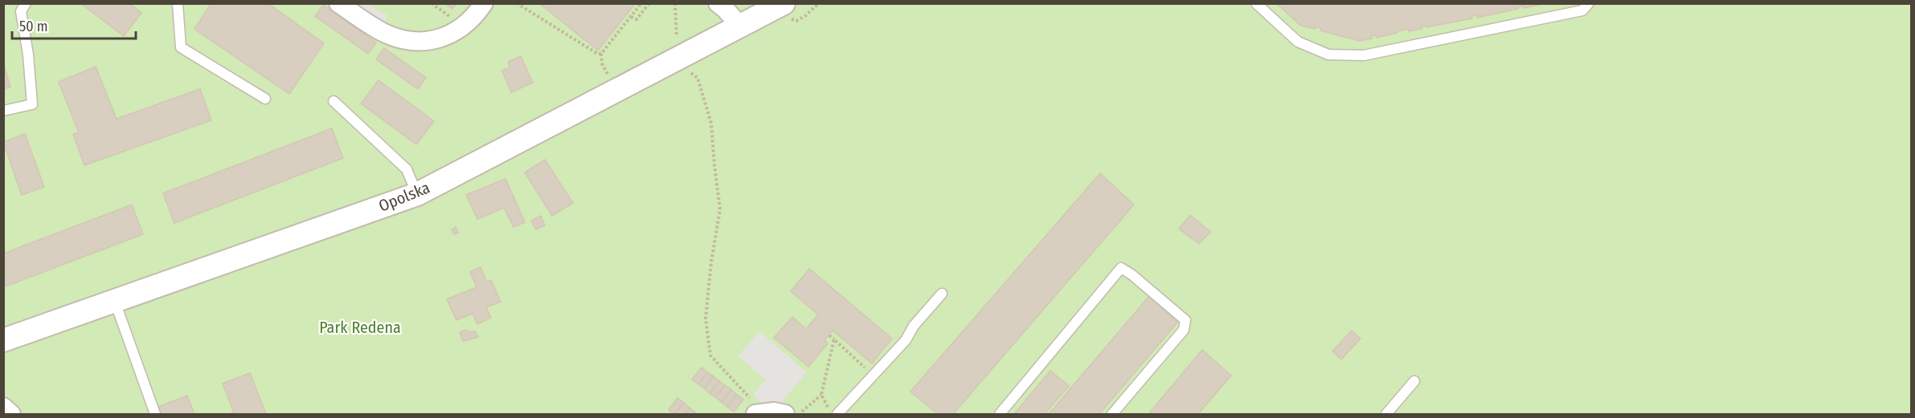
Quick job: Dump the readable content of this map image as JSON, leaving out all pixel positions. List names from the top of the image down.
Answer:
{
  "streets": {
    "street": ["Opolska"]
  },
  "parks": ["Park Redena"],
  "scale_bar": "50 m"
}
